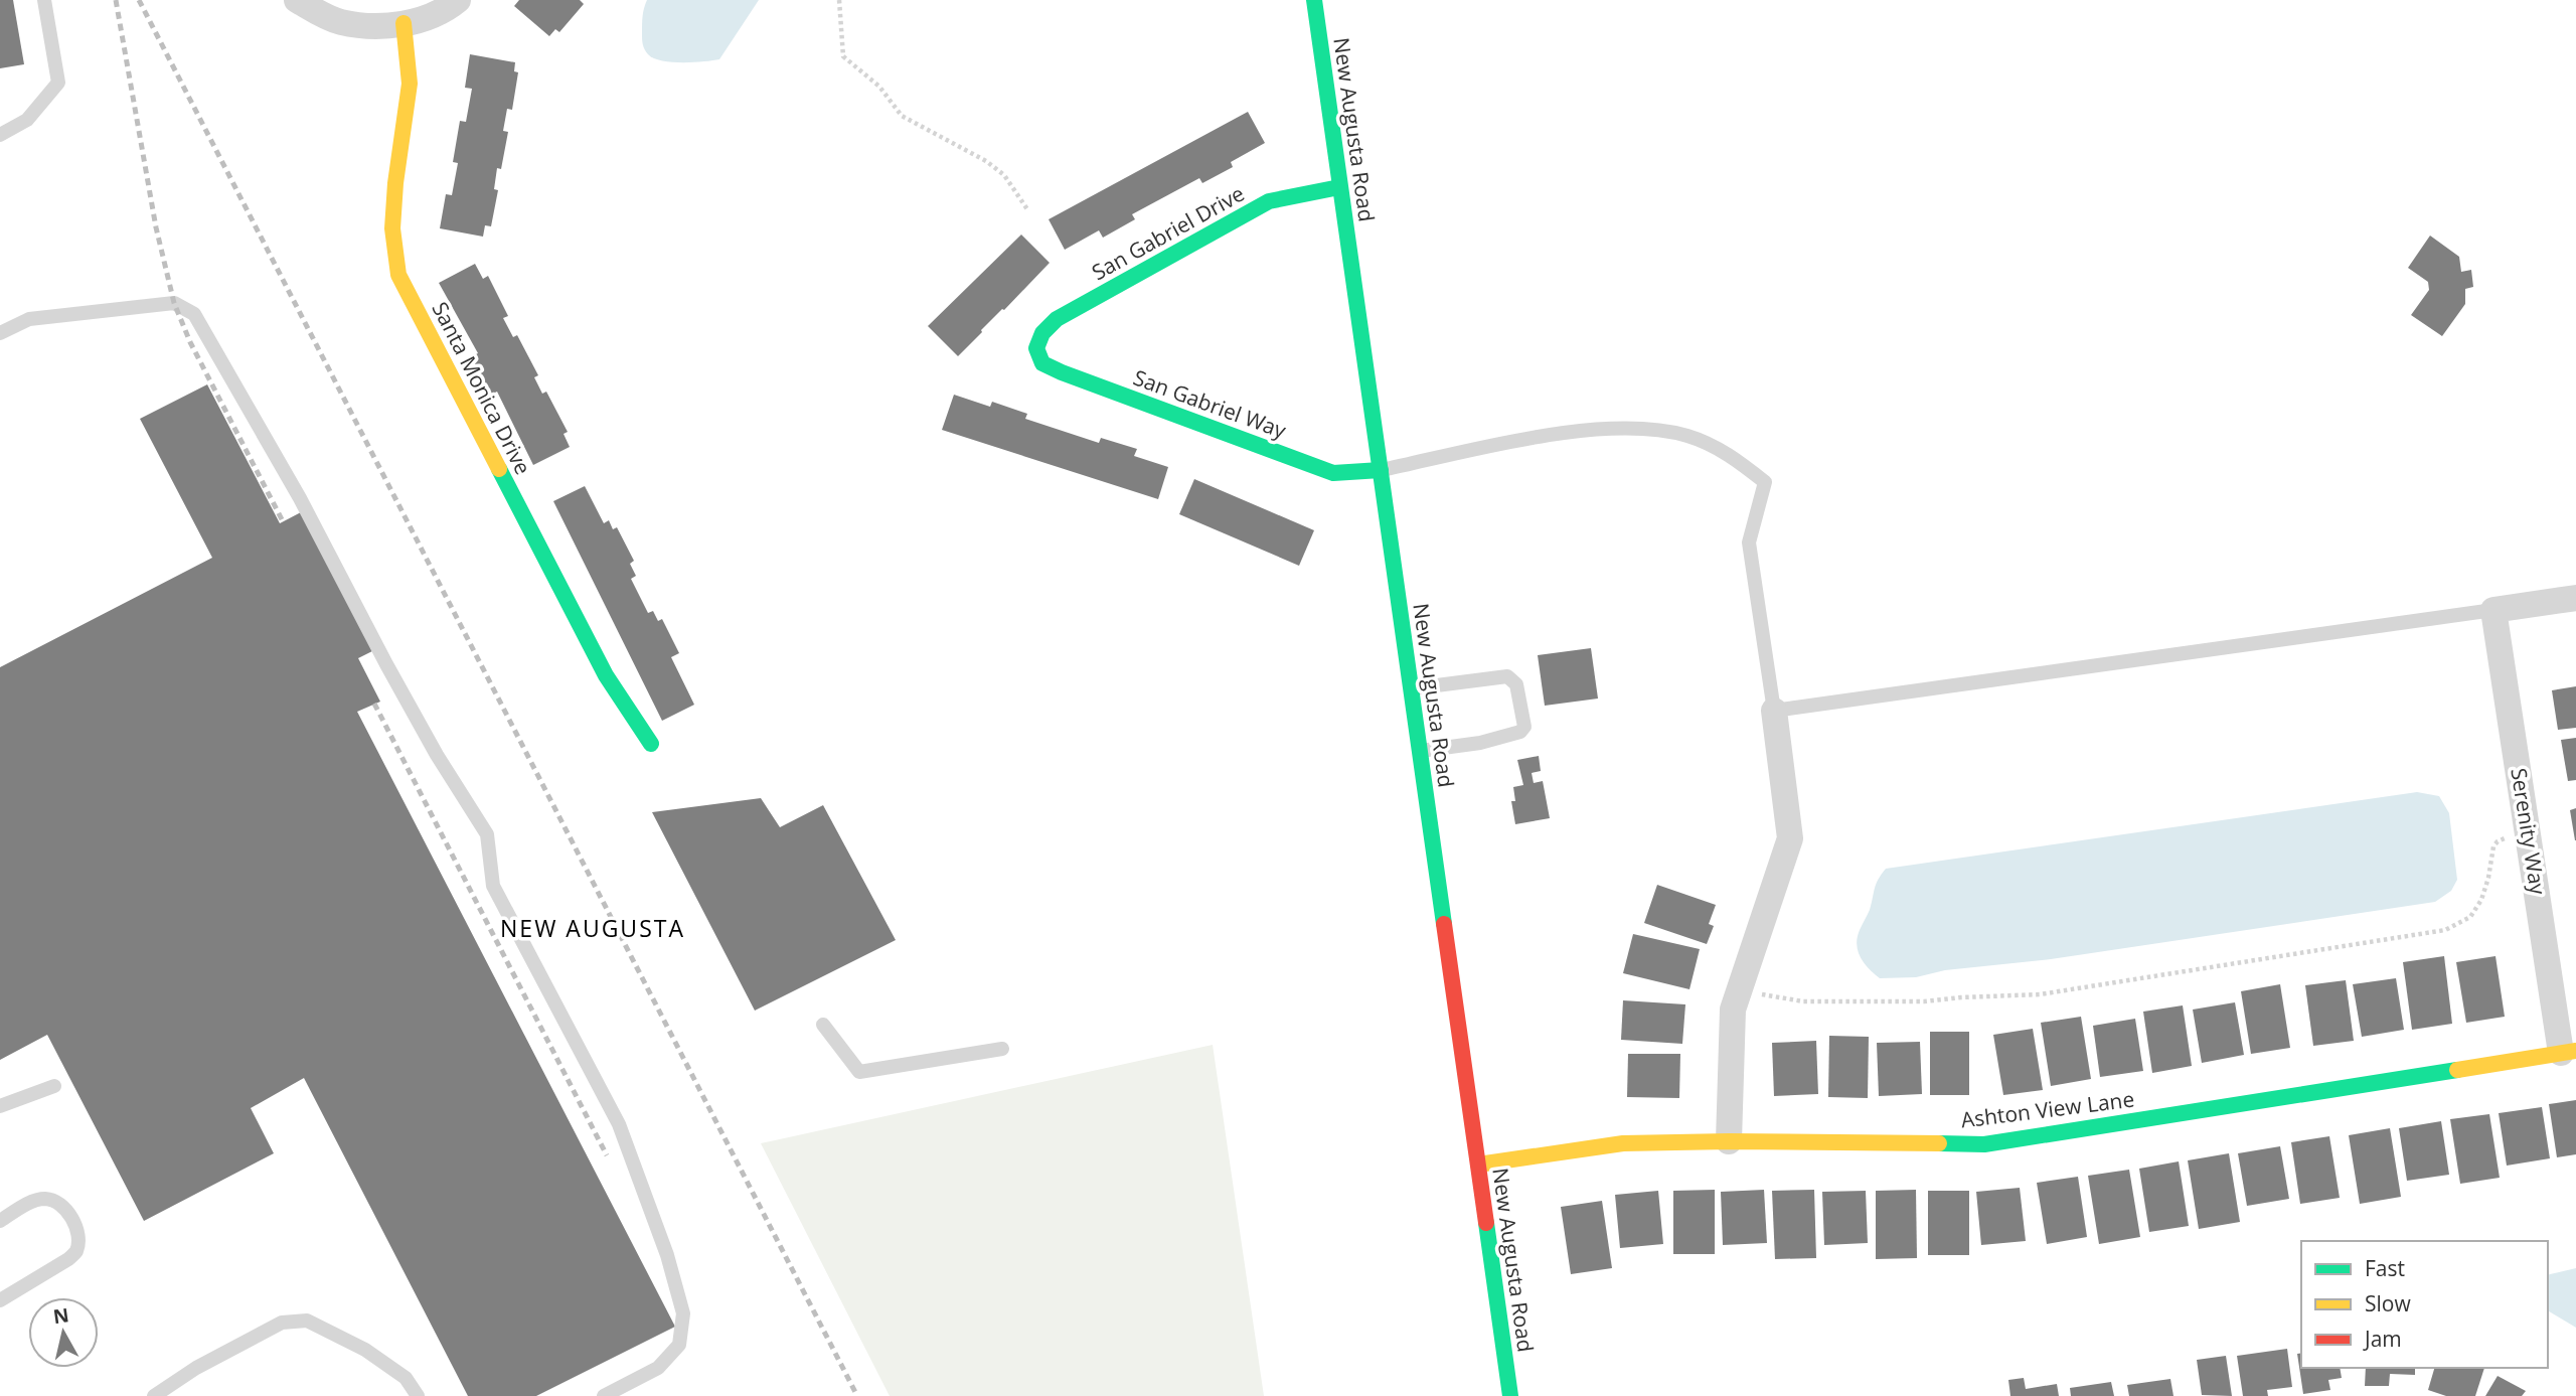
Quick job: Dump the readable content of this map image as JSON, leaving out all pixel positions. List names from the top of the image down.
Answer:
{
  "streets": {
    "street": [
      "New Augusta Road",
      "San Gabriel Drive",
      "Santa Monica Drive",
      "San Gabriel Way",
      "Serenity Way",
      "Ashton View Lane"
    ]
  },
  "crossings": [
    ["New Augusta Road", "San Gabriel Drive"],
    ["New Augusta Road", "San Gabriel Way"],
    ["New Augusta Road", "Ashton View Lane"],
    ["San Gabriel Drive", "San Gabriel Way"],
    ["Serenity Way", "Ashton View Lane"]
  ],
  "districts": ["NEW AUGUSTA"],
  "legend": ["Fast", "Slow", "Jam"],
  "north": "top"
}
